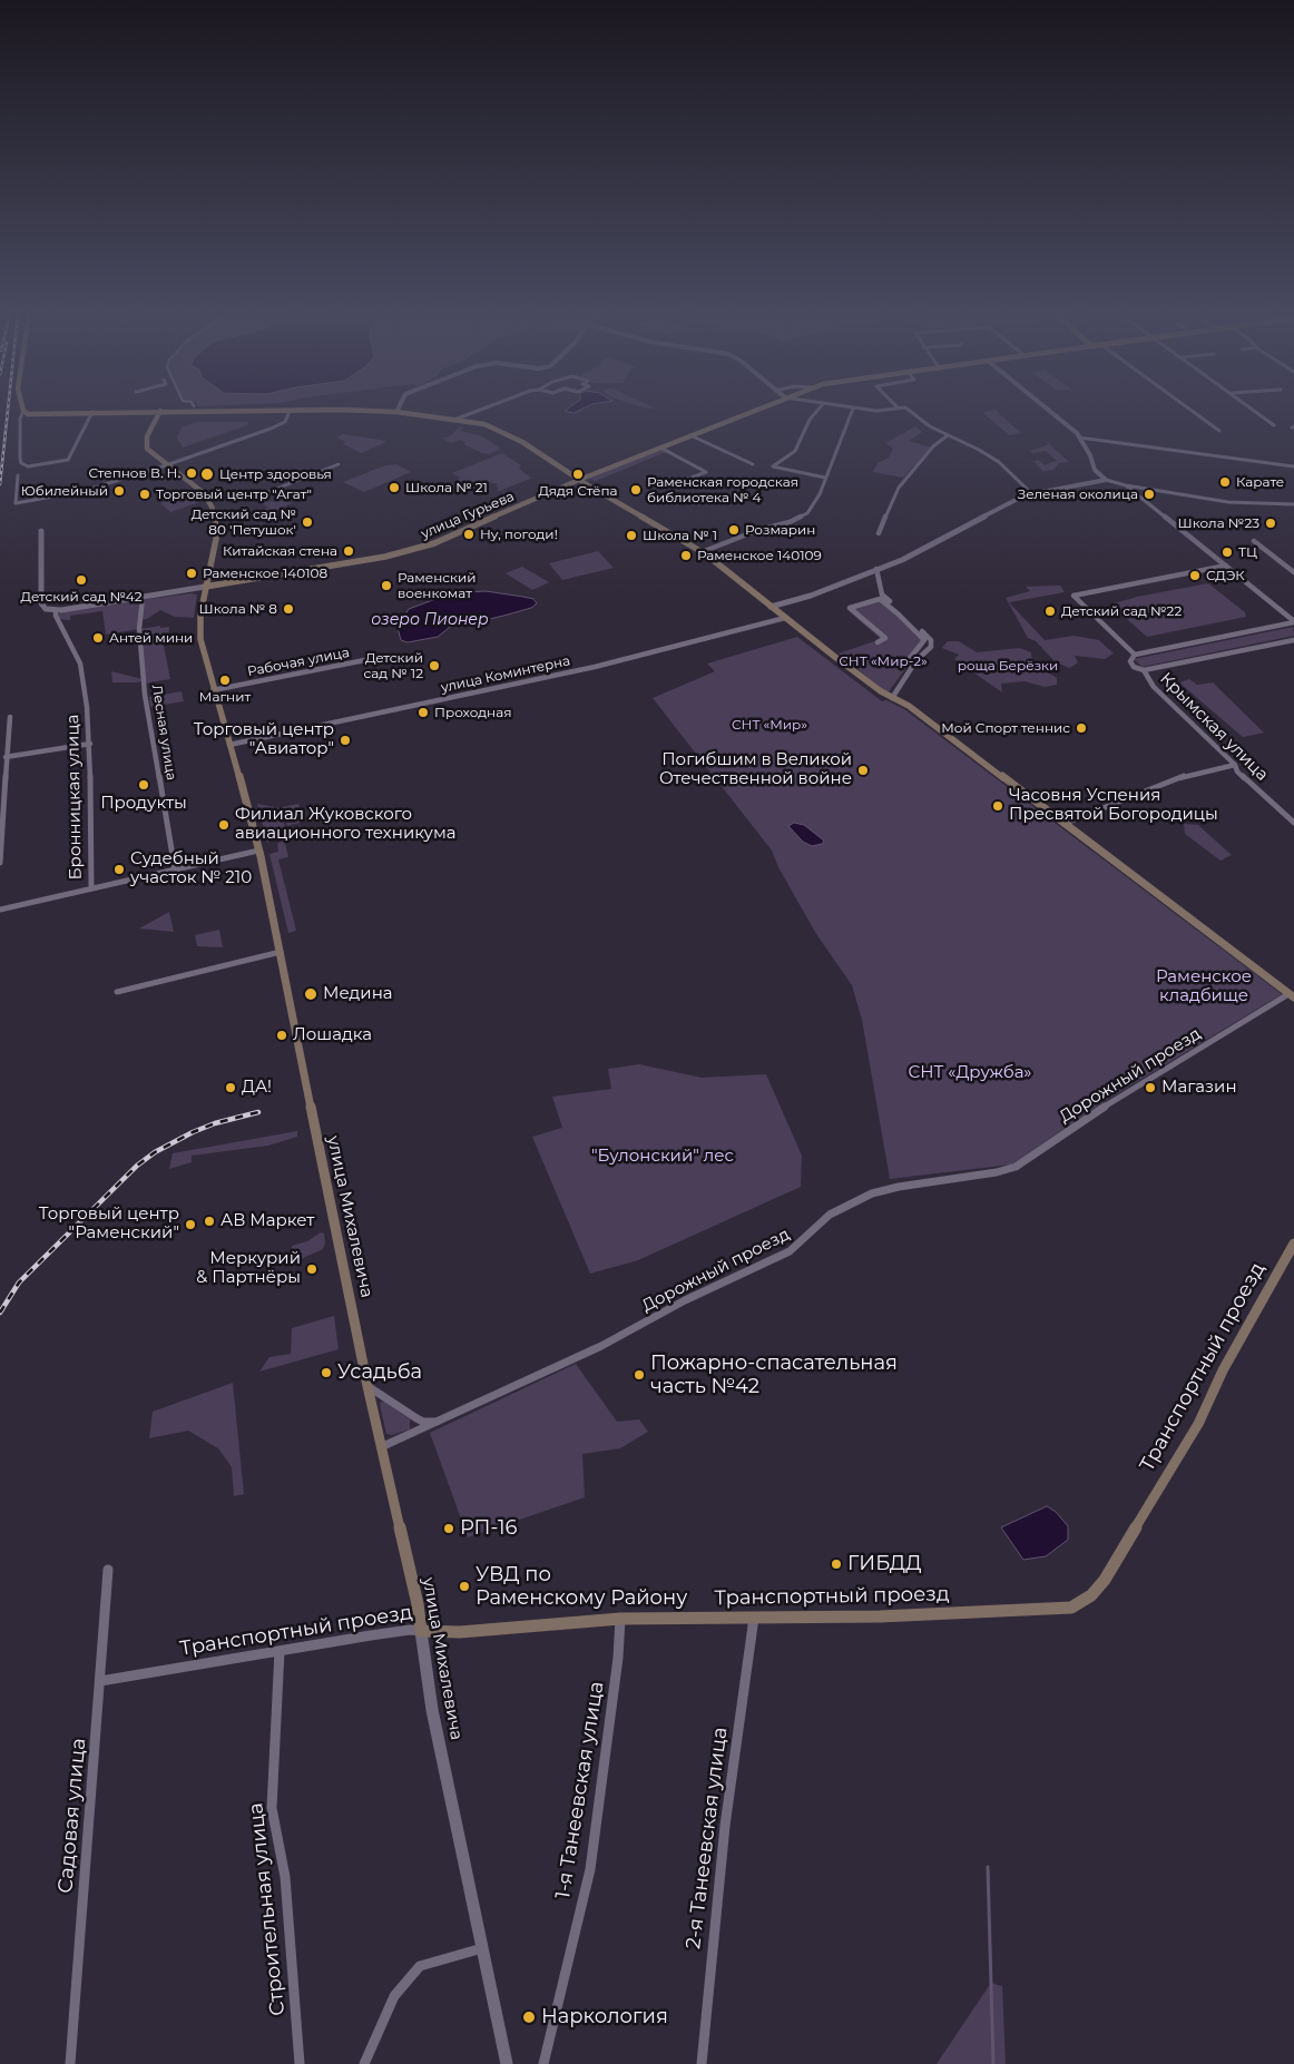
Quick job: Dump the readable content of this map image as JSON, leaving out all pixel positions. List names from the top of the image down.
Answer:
{
  "streets": {
    "main road": ["улица Гурьева", "улица Михалевича", "Транспортный проезд"],
    "street": [
      "Рабочая улица",
      "улица Коминтерна",
      "Крымская улица",
      "Лесная улица",
      "Бронницкая улица",
      "Дорожный проезд",
      "1-я Танеевская улица",
      "Садовая улица",
      "2-я Танеевская улица",
      "Строительная улица"
    ]
  },
  "crossings": [
    ["улица Гурьева", "Лесная улица"],
    ["улица Гурьева", "Бронницкая улица"],
    ["улица Гурьева", "улица Михалевича"],
    ["Рабочая улица", "улица Михалевича"],
    ["улица Коминтерна", "улица Михалевича"],
    ["Дорожный проезд", "улица Михалевича"],
    ["улица Михалевича", "Транспортный проезд"],
    ["Транспортный проезд", "1-я Танеевская улица"],
    ["Транспортный проезд", "Садовая улица"],
    ["Транспортный проезд", "2-я Танеевская улица"],
    ["Транспортный проезд", "Строительная улица"]
  ],
  "water": ["озеро Пионер"],
  "parks": [
    "СНТ «Мир-2»",
    "роща Берёзки",
    "СНТ «Мир»",
    "Раменское кладбище",
    "СНТ «Дружба»",
    "\"Булонский\" лес"
  ],
  "places": [
    "Степнов В. Н.",
    "Центр здоровья",
    "Дядя Стёпа",
    "Карате",
    "Школа № 21",
    "Раменская городская библиотека № 4",
    "Юбилейный",
    "Торговый центр \"Агат\"",
    "Зеленая околица",
    "Детский сад № 80 'Петушок'",
    "Школа №23",
    "Розмарин",
    "Ну, погоди!",
    "Школа № 1",
    "Китайская стена",
    "ТЦ",
    "Раменское 140109",
    "Раменское 140108",
    "СДЭК",
    "Детский сад №42",
    "Раменский военкомат",
    "Школа № 8",
    "Детский сад №22",
    "Антей мини",
    "Детский сад № 12",
    "Магнит",
    "Проходная",
    "Мой Спорт теннис",
    "Торговый центр \"Авиатор\"",
    "Погибшим в Великой Отечественной войне",
    "Продукты",
    "Часовня Успения Пресвятой Богородицы",
    "Филиал Жуковского авиационного техникума",
    "Судебный участок № 210",
    "Медина",
    "Лошадка",
    "ДА!",
    "Магазин",
    "АВ Маркет",
    "Торговый центр \"Раменский\"",
    "Меркурий & Партнёры",
    "Усадьба",
    "Пожарно-спасательная часть №42",
    "РП-16",
    "ГИБДД",
    "УВД по Раменскому Району",
    "Наркология"
  ]
}
